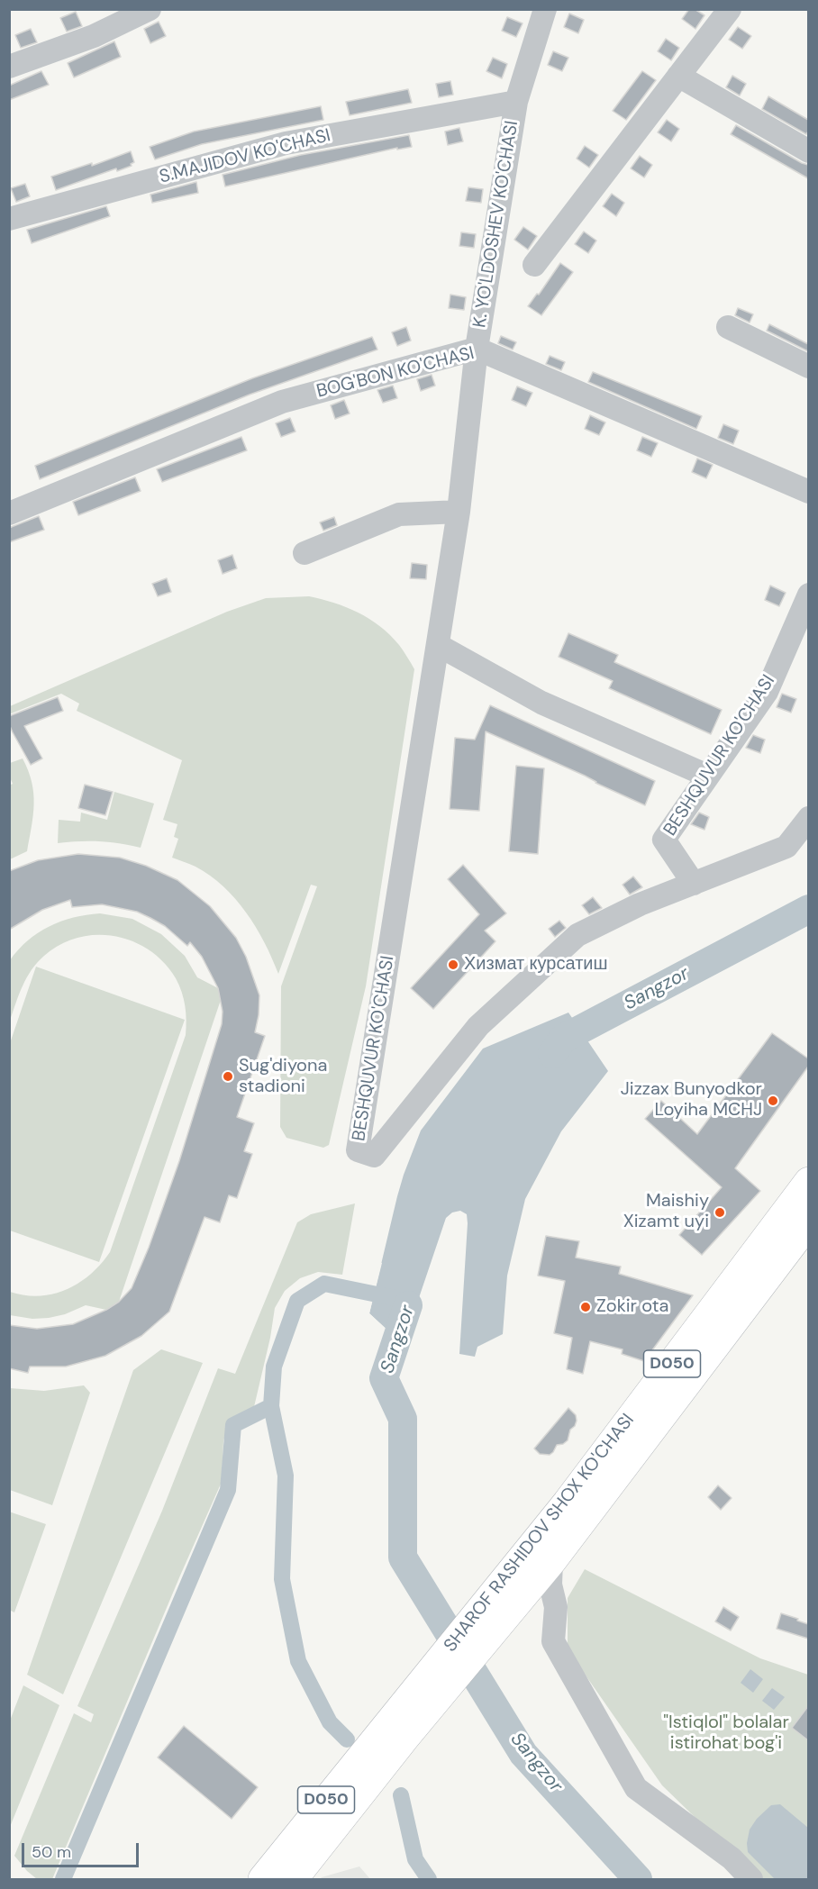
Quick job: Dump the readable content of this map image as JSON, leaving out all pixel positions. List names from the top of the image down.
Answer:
{
  "streets": {
    "main road": ["D050", "SHAROF RASHIDOV SHOX KO'CHASI"],
    "street": [
      "S.MAJIDOV KO'CHASI",
      "K. YO'LDOSHEV KO'CHASI",
      "BOG'BON KO'CHASI",
      "BESHQUVUR KO'CHASI"
    ]
  },
  "crossings": [
    ["S.MAJIDOV KO'CHASI", "K. YO'LDOSHEV KO'CHASI"],
    ["K. YO'LDOSHEV KO'CHASI", "BOG'BON KO'CHASI"],
    ["K. YO'LDOSHEV KO'CHASI", "BESHQUVUR KO'CHASI"]
  ],
  "water": ["Sangzor"],
  "parks": ["\"Istiqlol\" bolalar istirohat bog'i"],
  "places": [
    "Хизмат курсатиш",
    "Sug'diyona stadioni",
    "Jizzax Bunyodkor Loyiha MCHJ",
    "Maishiy Xizamt uyi",
    "Zokir ota"
  ],
  "scale_bar": "50 m"
}
